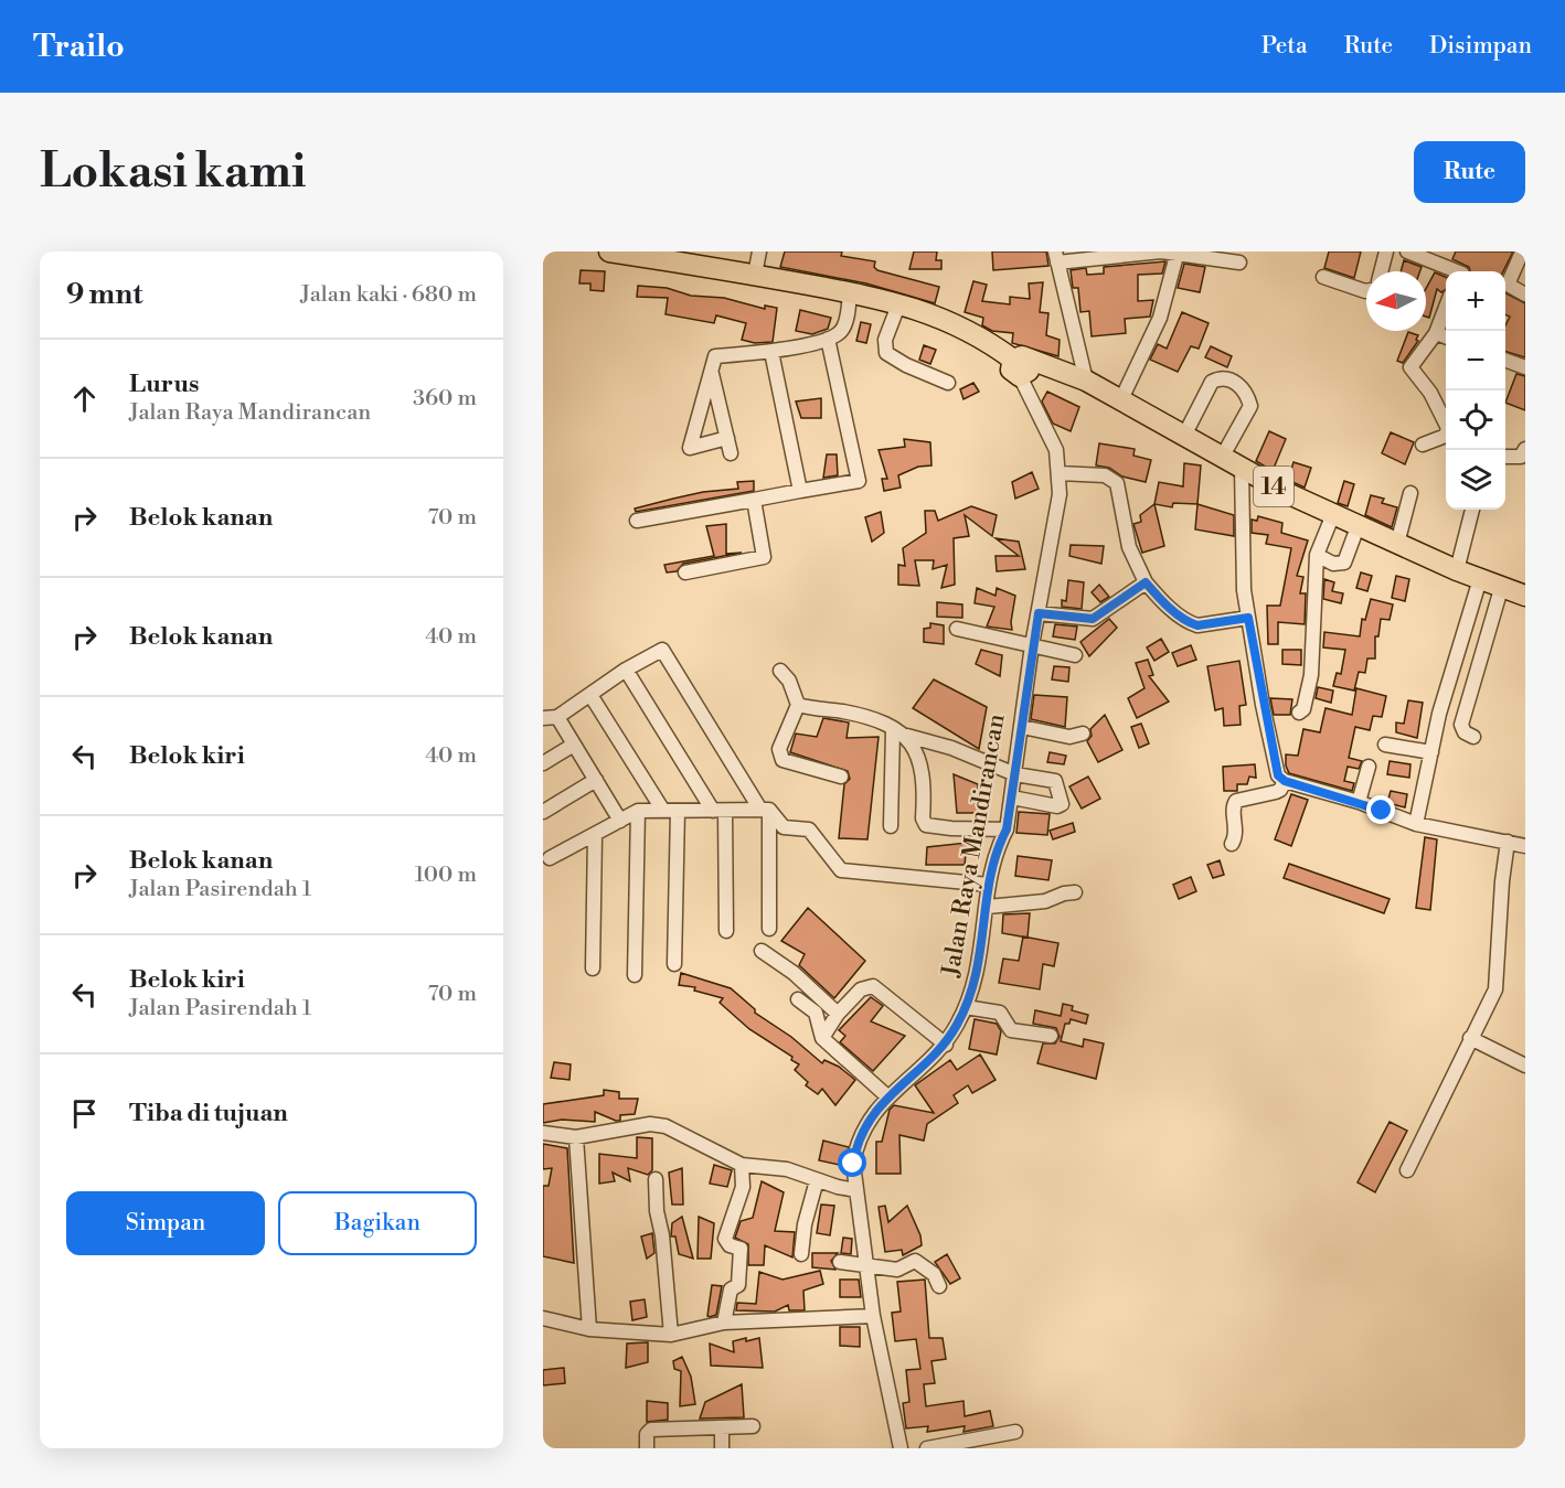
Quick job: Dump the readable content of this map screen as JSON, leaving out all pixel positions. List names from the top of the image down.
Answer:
{
  "streets": {
    "highway": ["14"],
    "street": ["Jalan Raya Mandirancan"]
  },
  "crossings": [
    ["14", "Jalan Raya Mandirancan"]
  ],
  "north": "left",
  "page": {
    "header": "Trailo",
    "nav": ["Peta", "Rute", "Disimpan"],
    "buttons": [
      "Rute",
      ["Simpan", "Bagikan"]
    ],
    "title": "Lokasi kami",
    "heading": ["9 mnt", "Jalan kaki · 680 m"],
    "map_buttons": ["+", "−"],
    "list": [
      ["Lurus", "Jalan Raya Mandirancan", "360 m"],
      ["Belok kanan", "70 m"],
      ["Belok kanan", "40 m"],
      ["Belok kiri", "40 m"],
      ["Belok kanan", "Jalan Pasirendah 1", "100 m"],
      ["Belok kiri", "Jalan Pasirendah 1", "70 m"],
      "Tiba di tujuan"
    ]
  }
}
